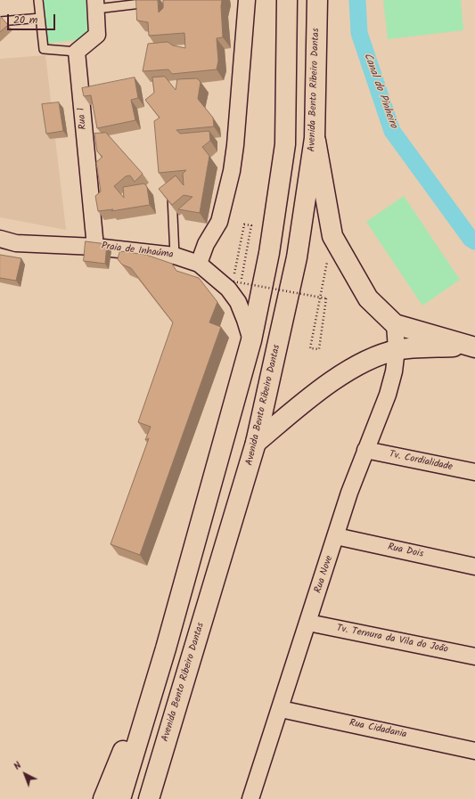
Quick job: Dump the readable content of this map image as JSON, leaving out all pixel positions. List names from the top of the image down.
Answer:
{
  "streets": {
    "main road": ["Avenida Bento Ribeiro Dantas"],
    "street": [
      "Rua 1",
      "Praia de Inhaúma",
      "Tv. Cordialidade",
      "Rua Dois",
      "Rua Nove",
      "Tv. Ternura da Vila do João",
      "Rua Cidadania"
    ]
  },
  "crossings": [
    ["Rua 1", "Praia de Inhaúma"],
    ["Tv. Cordialidade", "Rua Nove"],
    ["Rua Dois", "Rua Nove"],
    ["Rua Nove", "Tv. Ternura da Vila do João"],
    ["Rua Nove", "Rua Cidadania"]
  ],
  "water": ["Canal do Pinheiro"],
  "scale_bar": "20 m",
  "north": "top left"
}
